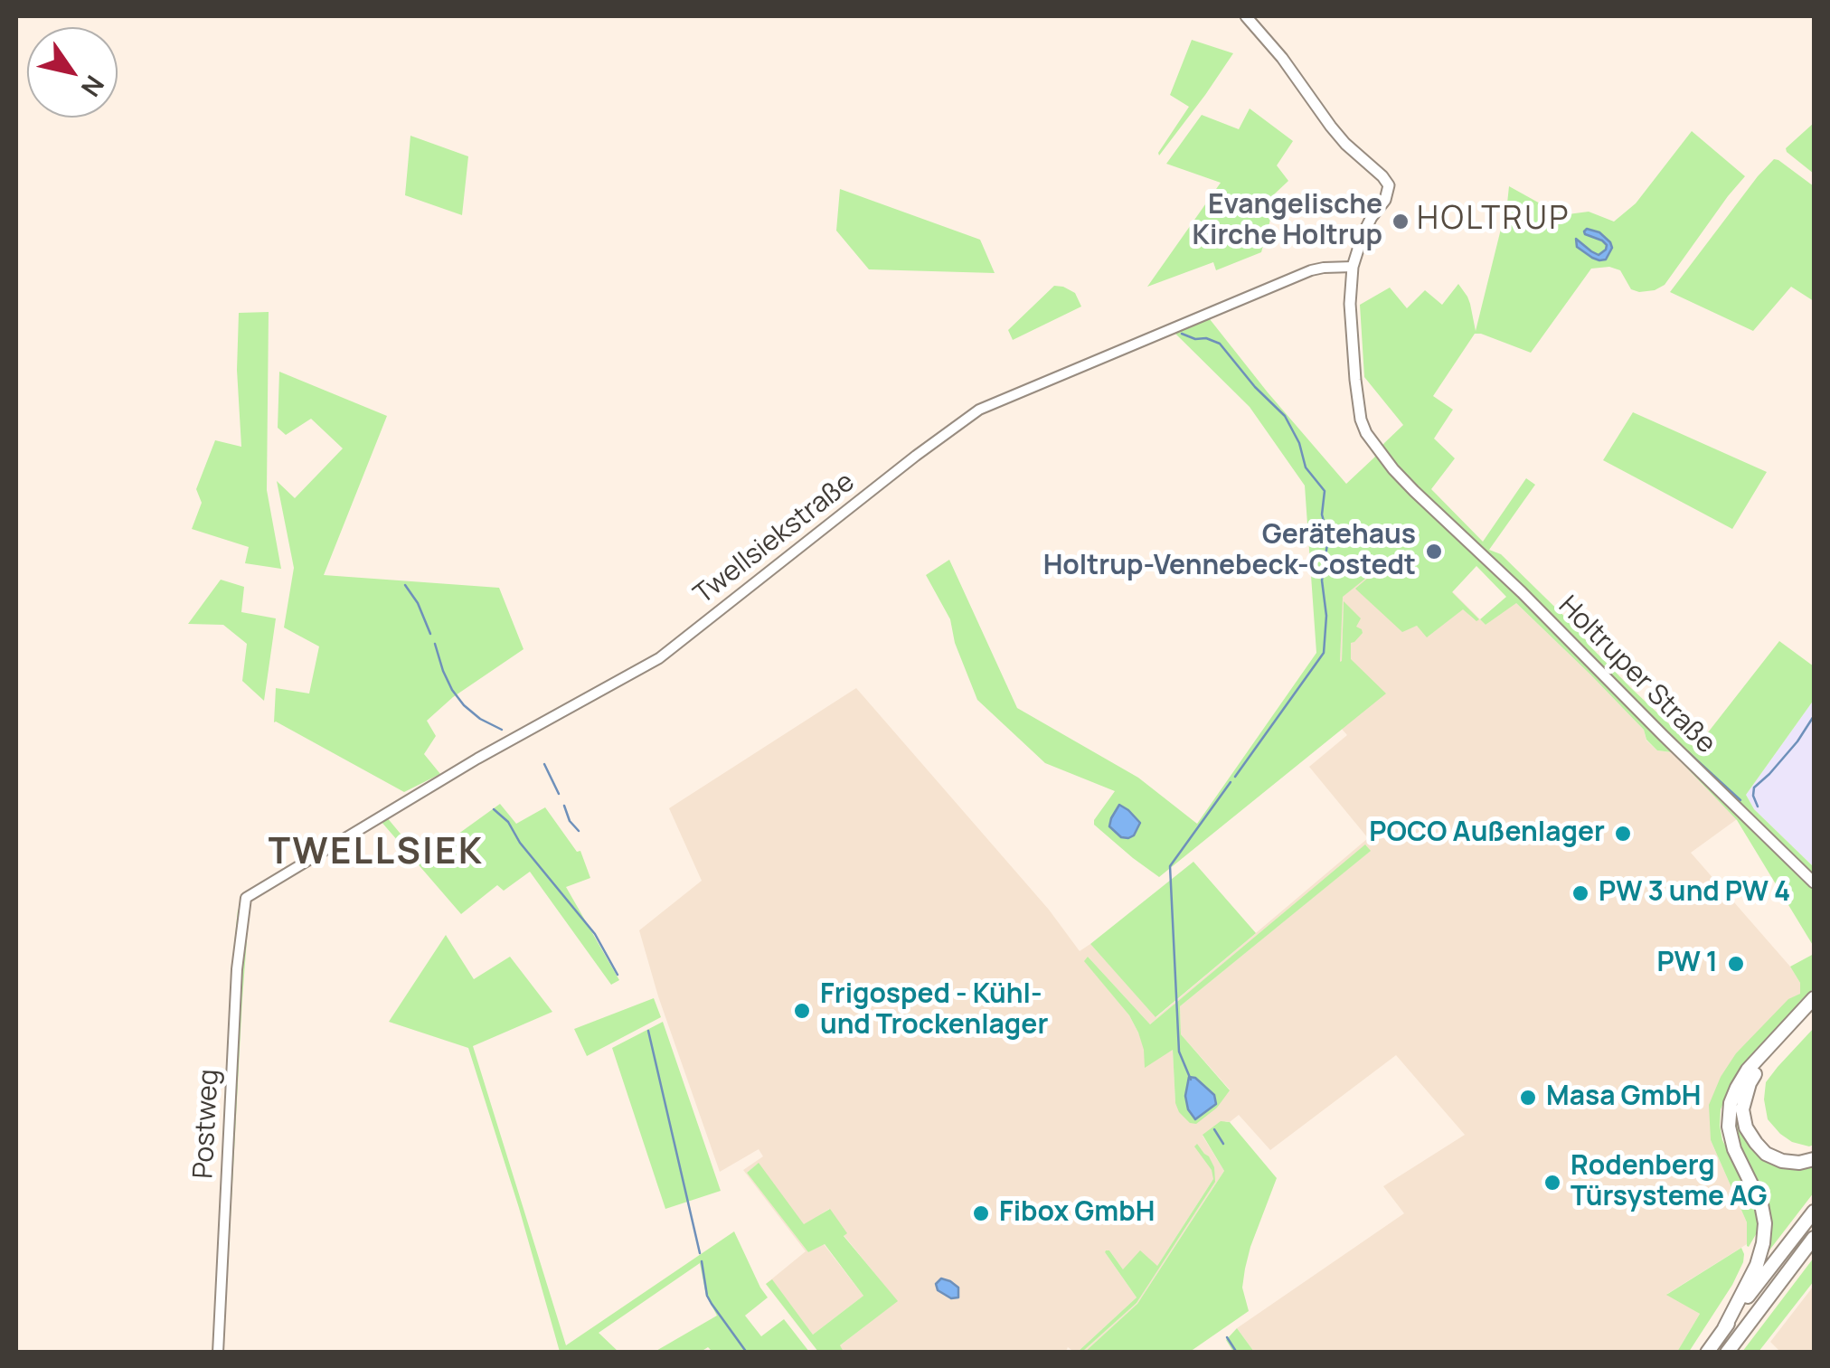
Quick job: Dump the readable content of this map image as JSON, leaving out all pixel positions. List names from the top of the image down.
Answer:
{
  "streets": {
    "main road": ["Holtruper Straße"],
    "street": ["Twellsiekstraße", "Postweg"]
  },
  "crossings": [
    ["Twellsiekstraße", "Holtruper Straße"],
    ["Twellsiekstraße", "Postweg"]
  ],
  "districts": ["HOLTRUP", "TWELLSIEK"],
  "places": [
    "Evangelische Kirche Holtrup",
    "Gerätehaus Holtrup-Vennebeck-Costedt",
    "POCO Außenlager",
    "PW 3 und PW 4",
    "PW 1",
    "Frigosped - Kühl- und Trockenlager",
    "Masa GmbH",
    "Rodenberg Türsysteme AG",
    "Fibox GmbH"
  ],
  "north": "bottom right"
}
